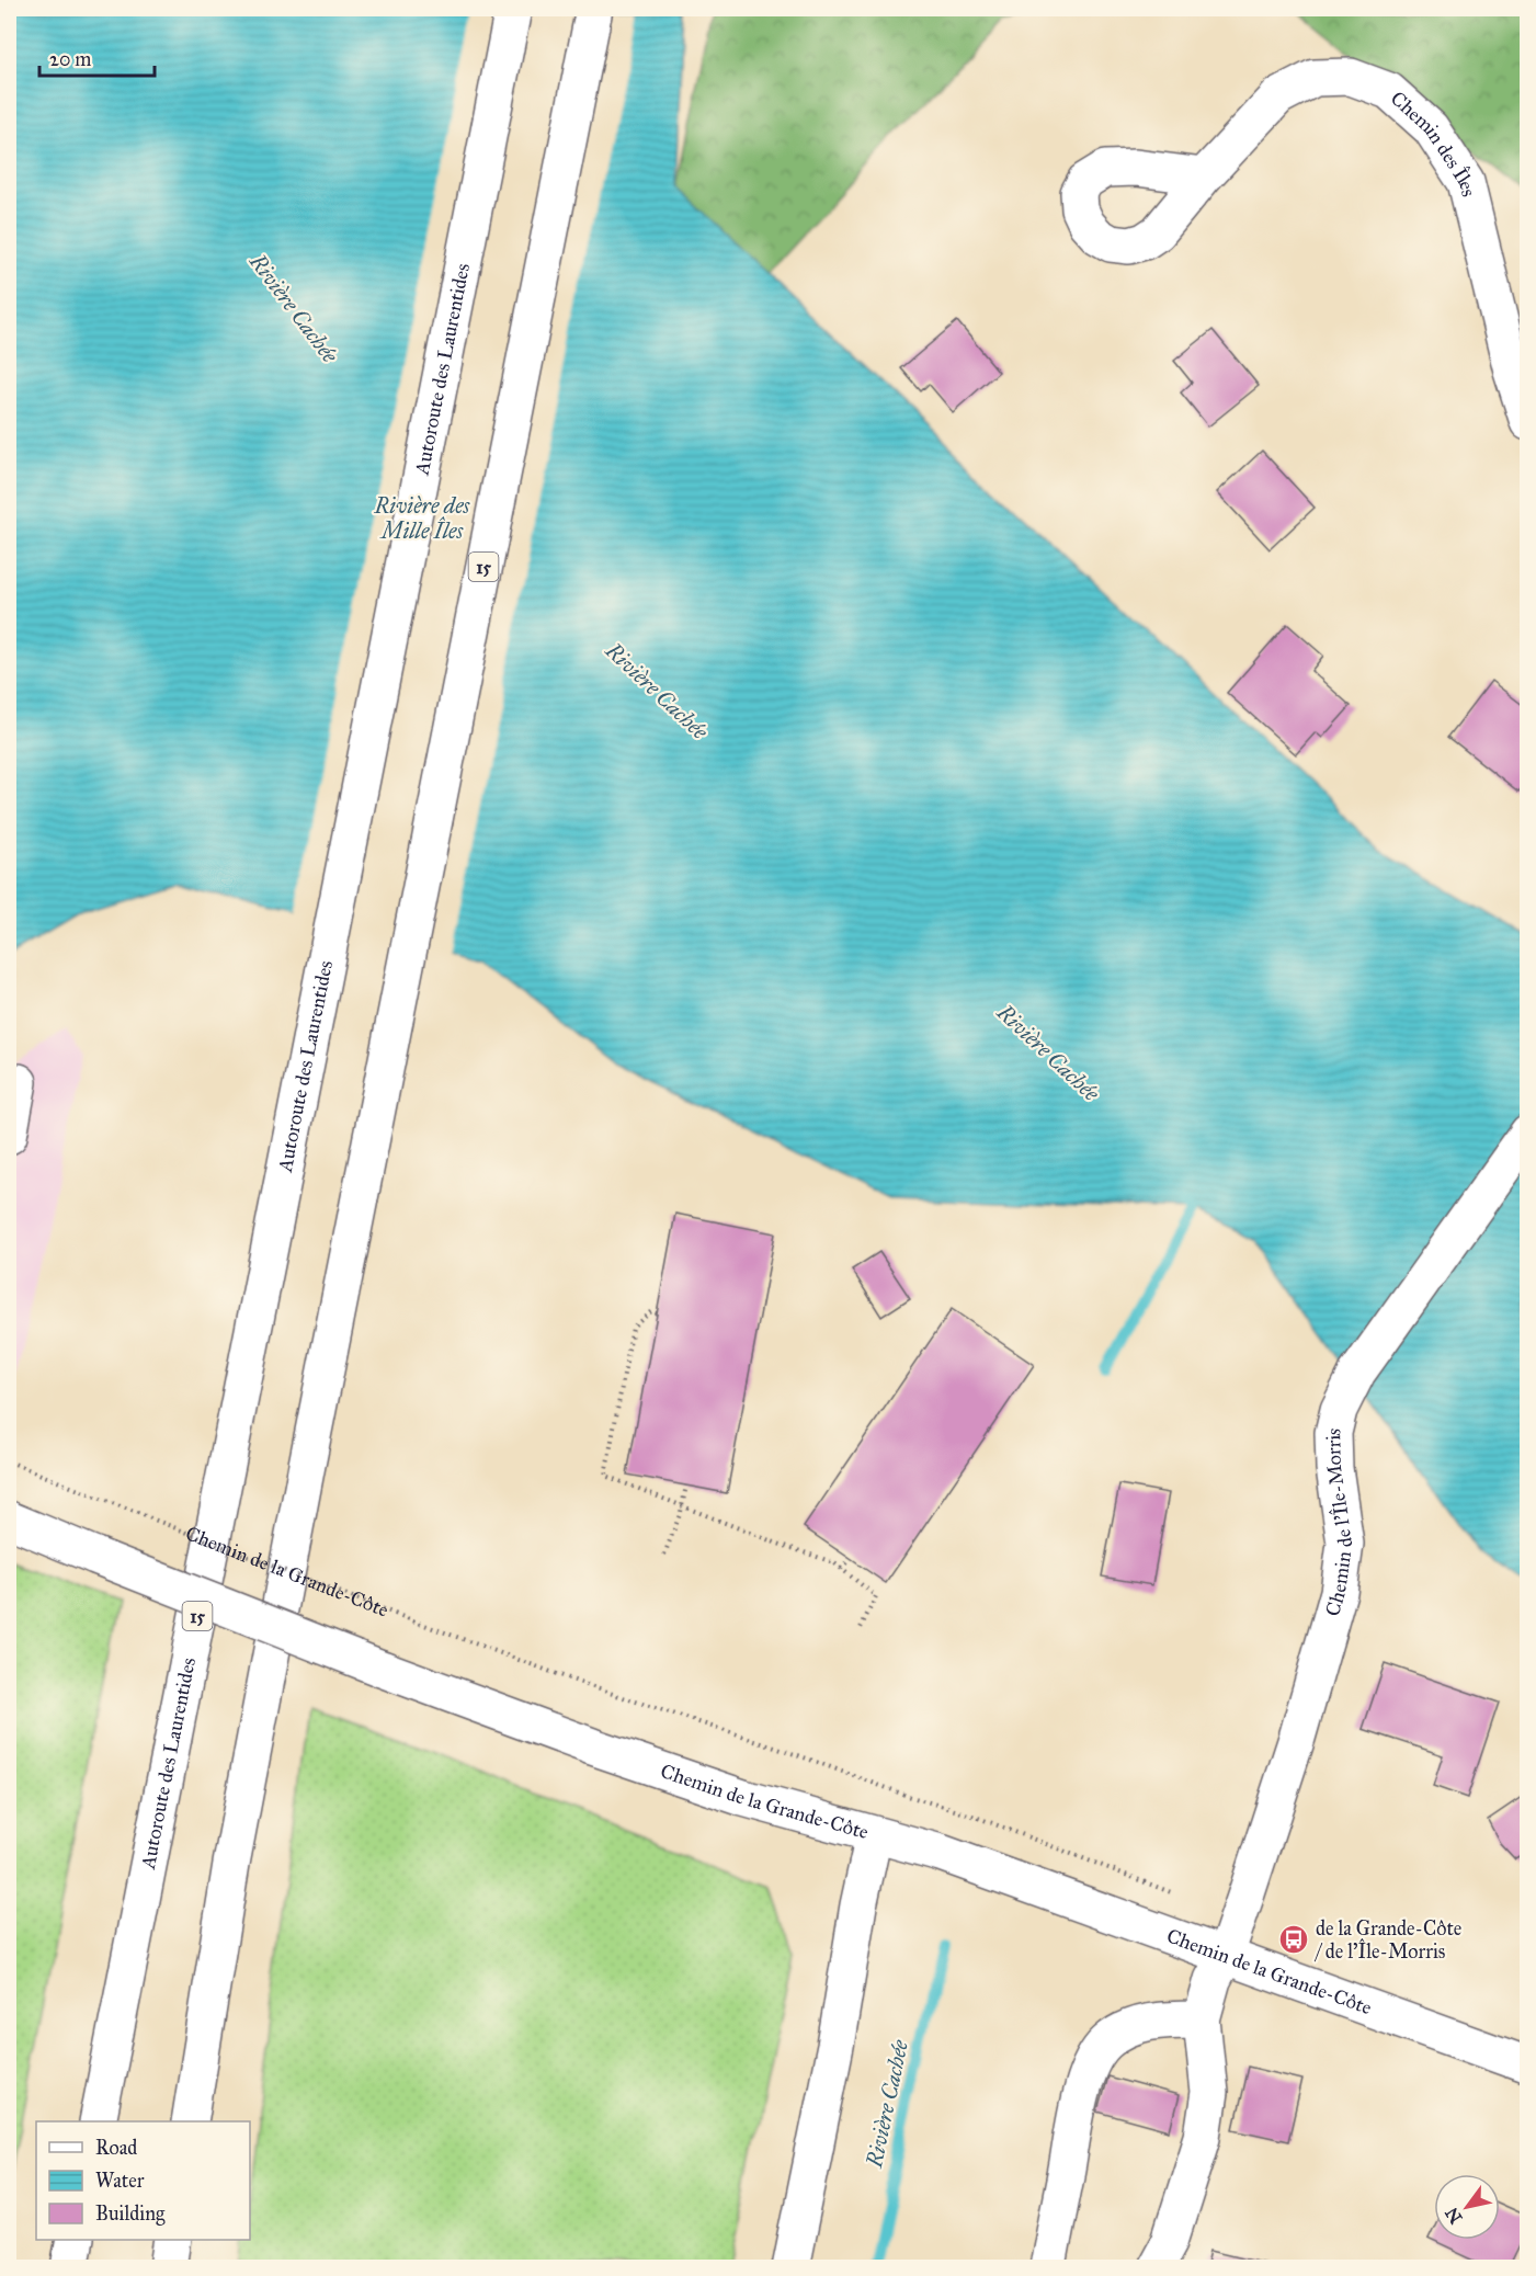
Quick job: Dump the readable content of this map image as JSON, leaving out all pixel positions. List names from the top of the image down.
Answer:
{
  "streets": {
    "main road": [
      "Chemin des Îles",
      "Autoroute des Laurentides",
      "15",
      "Chemin de l'Île-Morris",
      "Chemin de la Grande-Côte"
    ]
  },
  "crossings": [
    ["Chemin de l'Île-Morris", "Chemin de la Grande-Côte"]
  ],
  "water": ["Rivière Cachée", "Rivière des Mille Îles"],
  "places": {
    "bus stop": ["de la Grande-Côte / de l'Île-Morris"]
  },
  "legend": ["Road", "Water", "Building"],
  "scale_bar": "20 m",
  "north": "bottom left"
}
